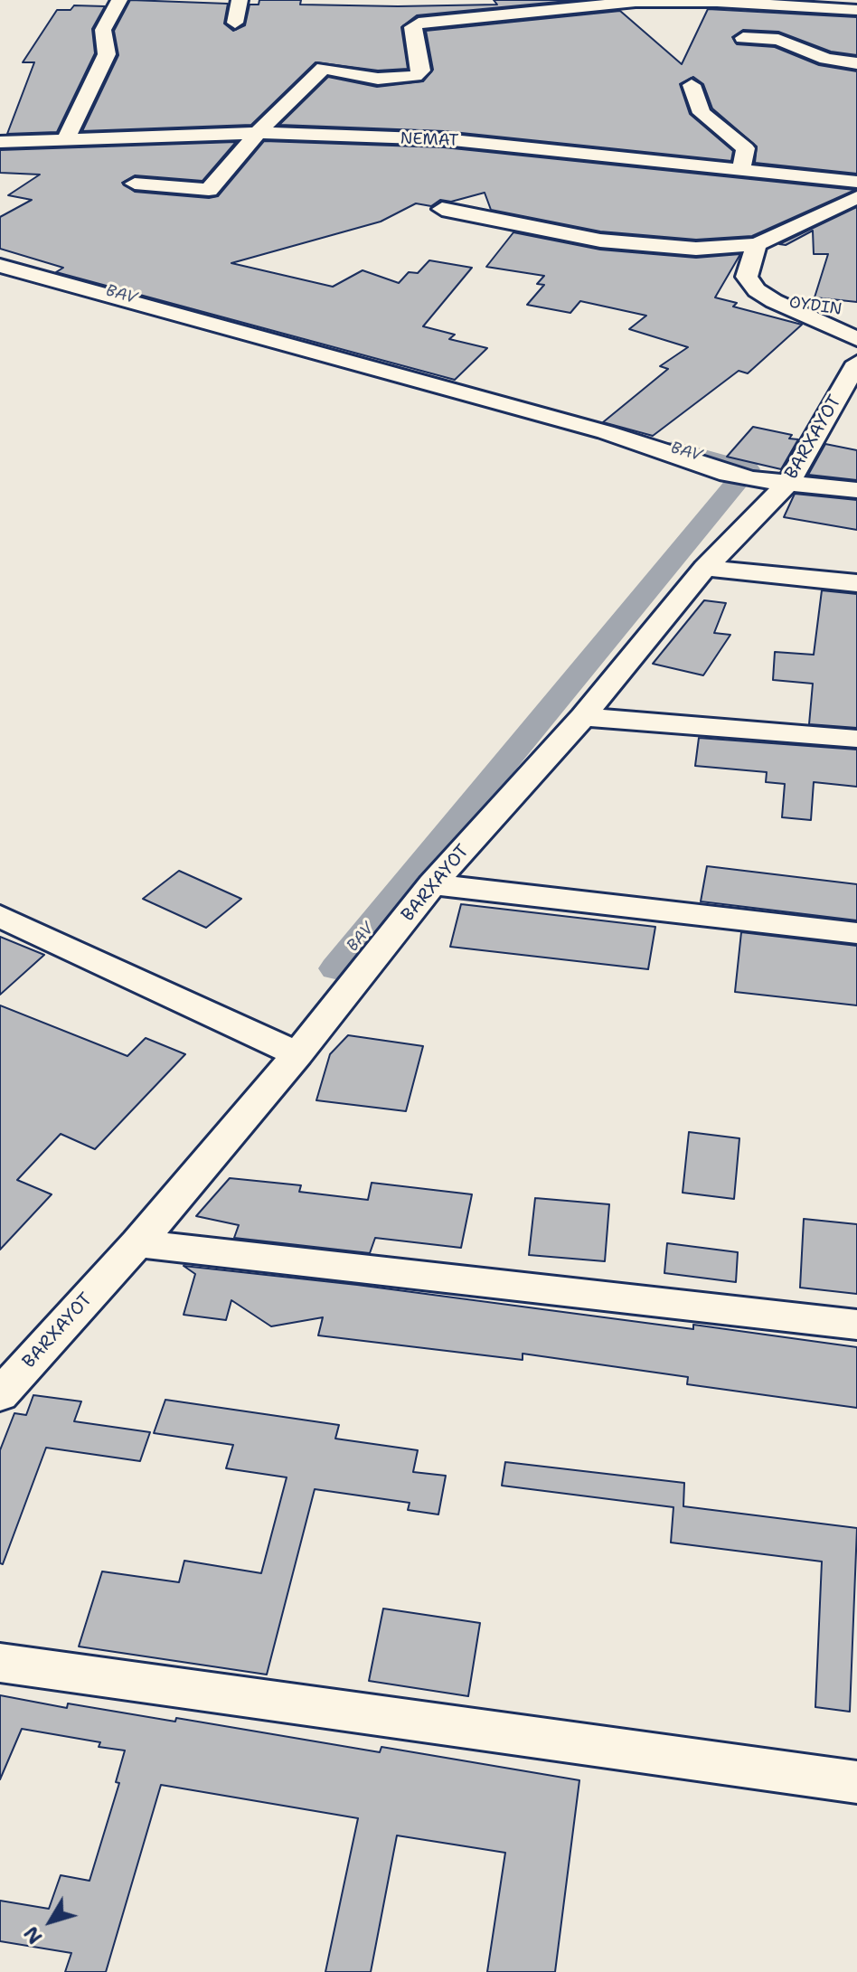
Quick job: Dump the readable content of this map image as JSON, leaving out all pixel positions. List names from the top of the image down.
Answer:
{
  "streets": {
    "street": ["NEMAT", "OYDIN", "BARXAYOT"]
  },
  "water": ["BAV"],
  "north": "bottom left"
}
